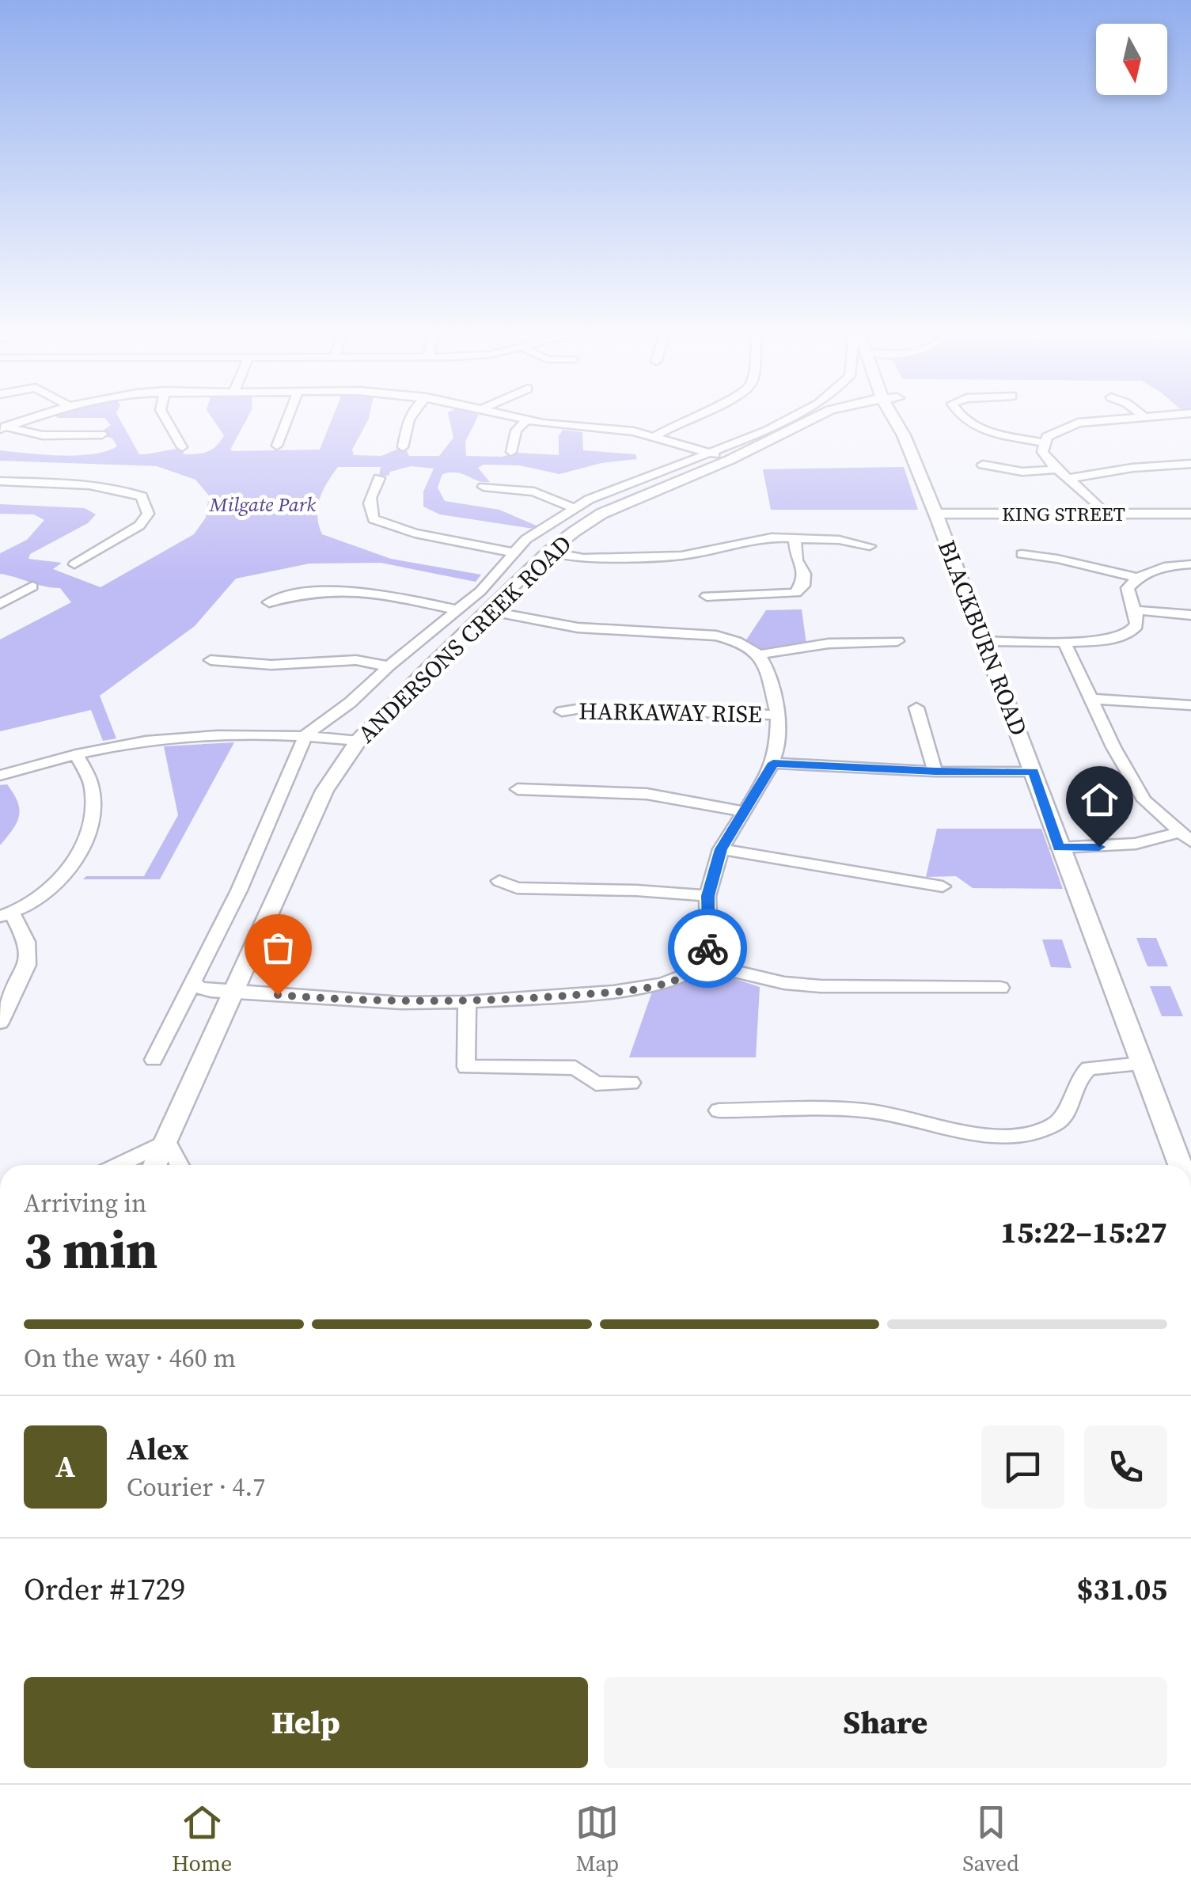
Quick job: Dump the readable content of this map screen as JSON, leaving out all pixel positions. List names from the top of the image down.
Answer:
{
  "streets": {
    "main road": ["KING STREET", "BLACKBURN ROAD", "ANDERSONS CREEK ROAD"],
    "street": ["HARKAWAY RISE"]
  },
  "crossings": [
    ["KING STREET", "BLACKBURN ROAD"]
  ],
  "parks": ["Milgate Park"],
  "north": "bottom",
  "page": {
    "heading": ["3 min", "Arriving in", "15:22–15:27"],
    "panel": [
      "Alex",
      "Courier · 4.7",
      "Order #1729",
      "$31.05"
    ],
    "bar": "On the way · 460 m",
    "round": "A",
    "buttons": ["Help", "Share"],
    "tabs": ["Home", "Map", "Saved"]
  }
}
